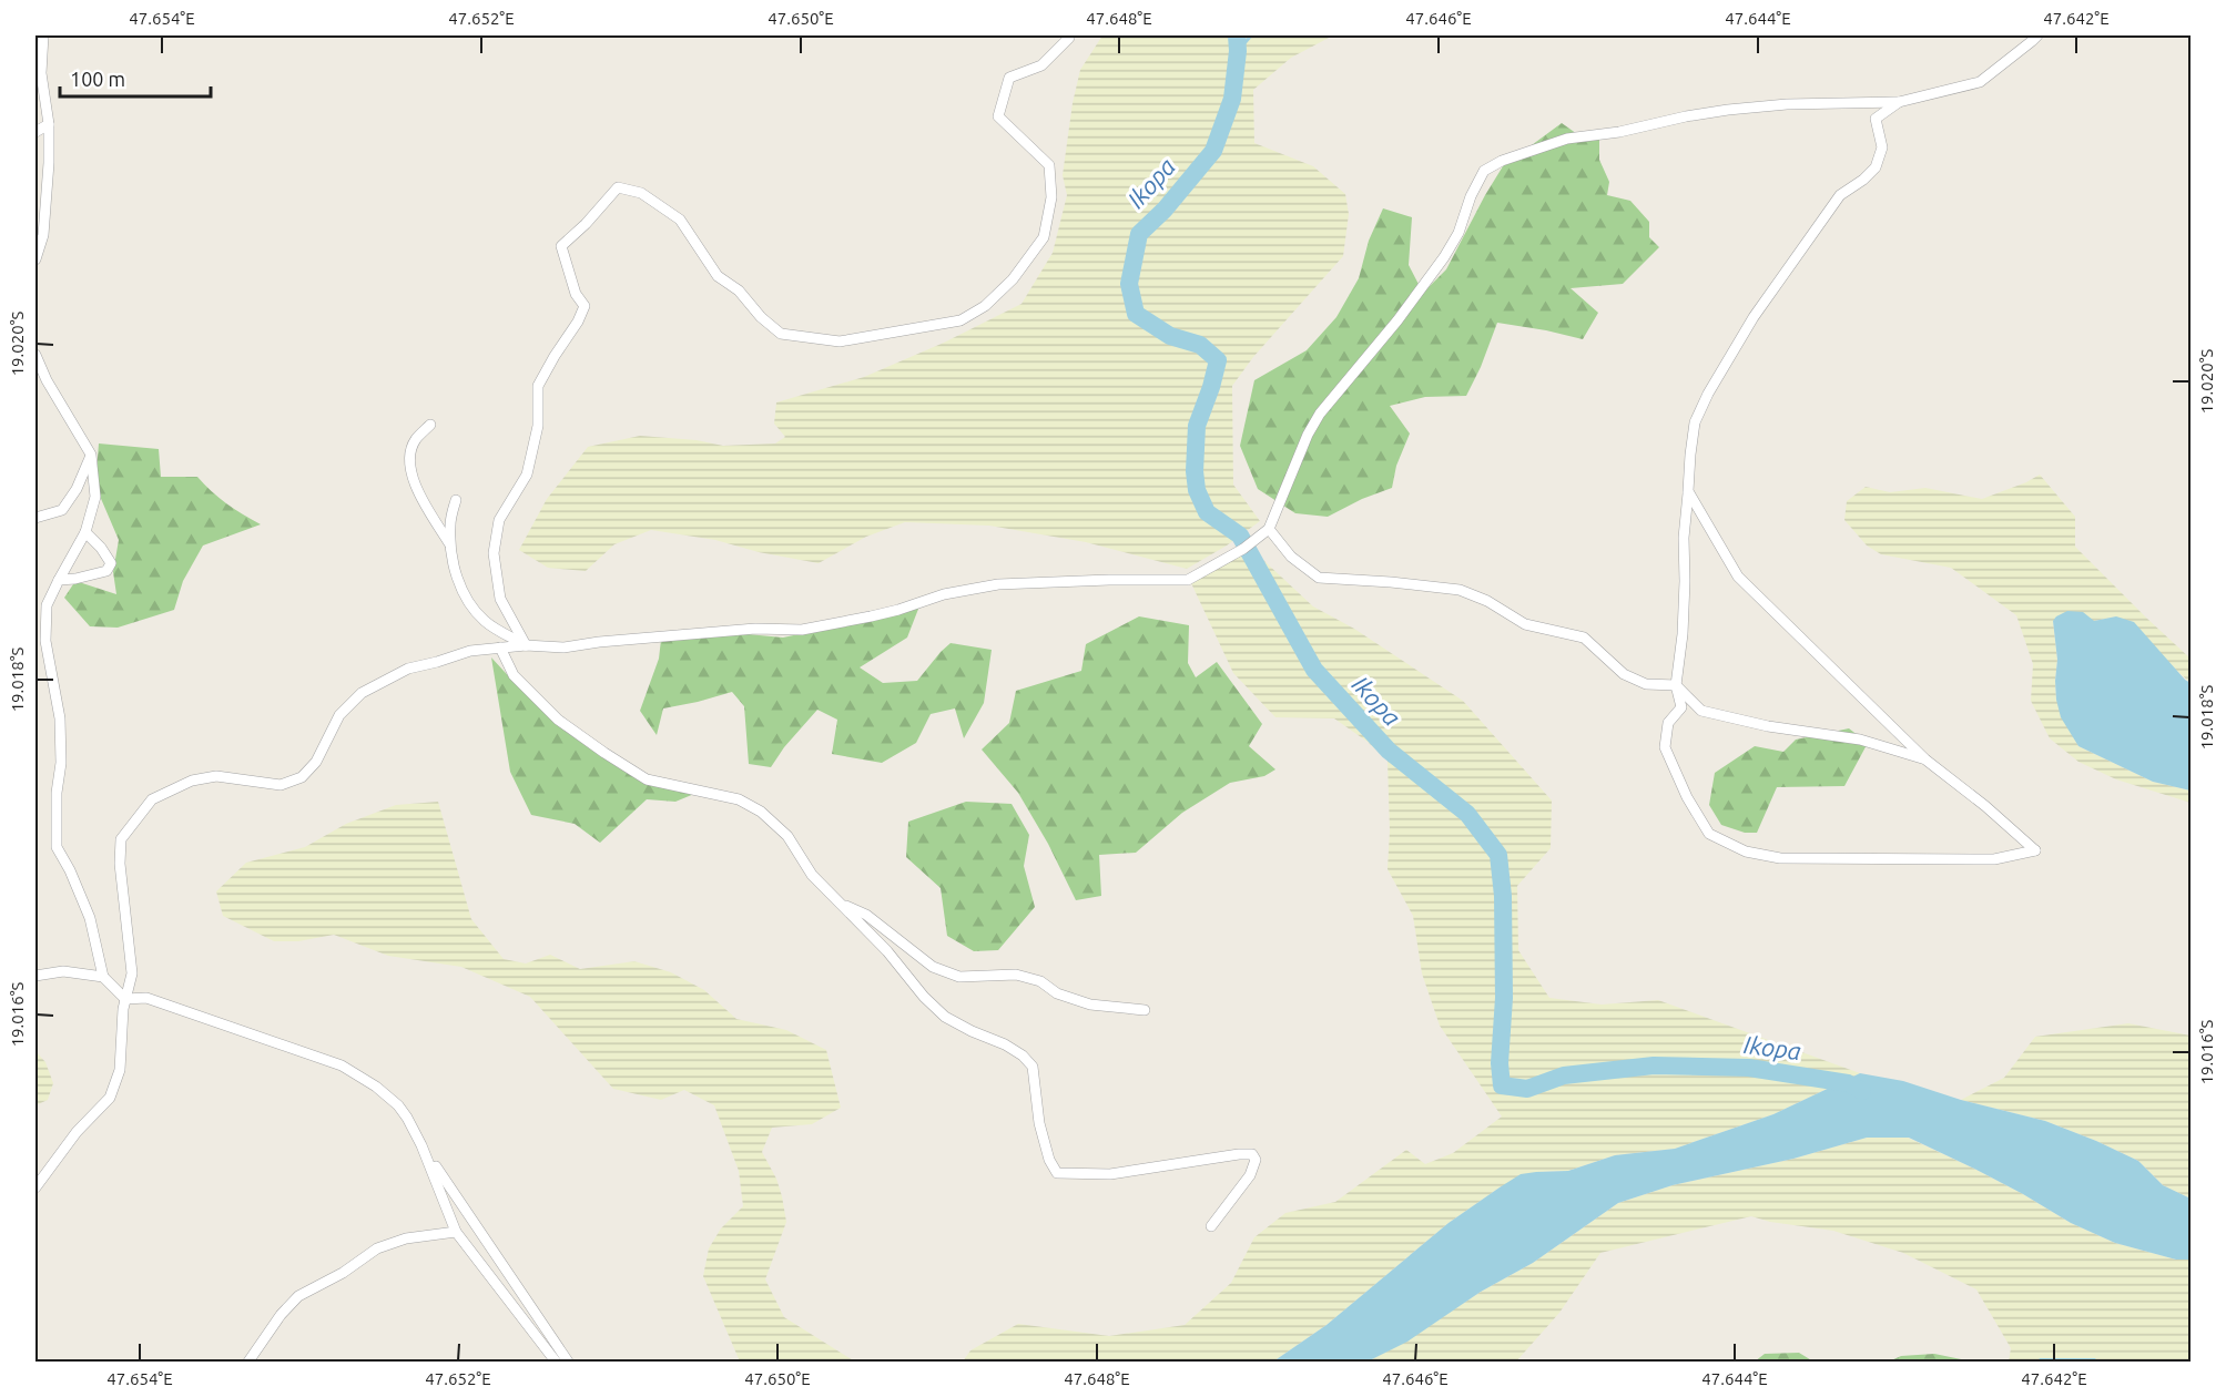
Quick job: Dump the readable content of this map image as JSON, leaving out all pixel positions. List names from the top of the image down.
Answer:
{
  "water": ["Ikopa"],
  "scale_bar": "100 m",
  "coordinates": [
    "47.654°E",
    "47.652°E",
    "47.650°E",
    "47.648°E",
    "47.646°E",
    "47.644°E",
    "47.642°E",
    "19.020°S",
    "19.018°S",
    "19.016°S"
  ]
}
